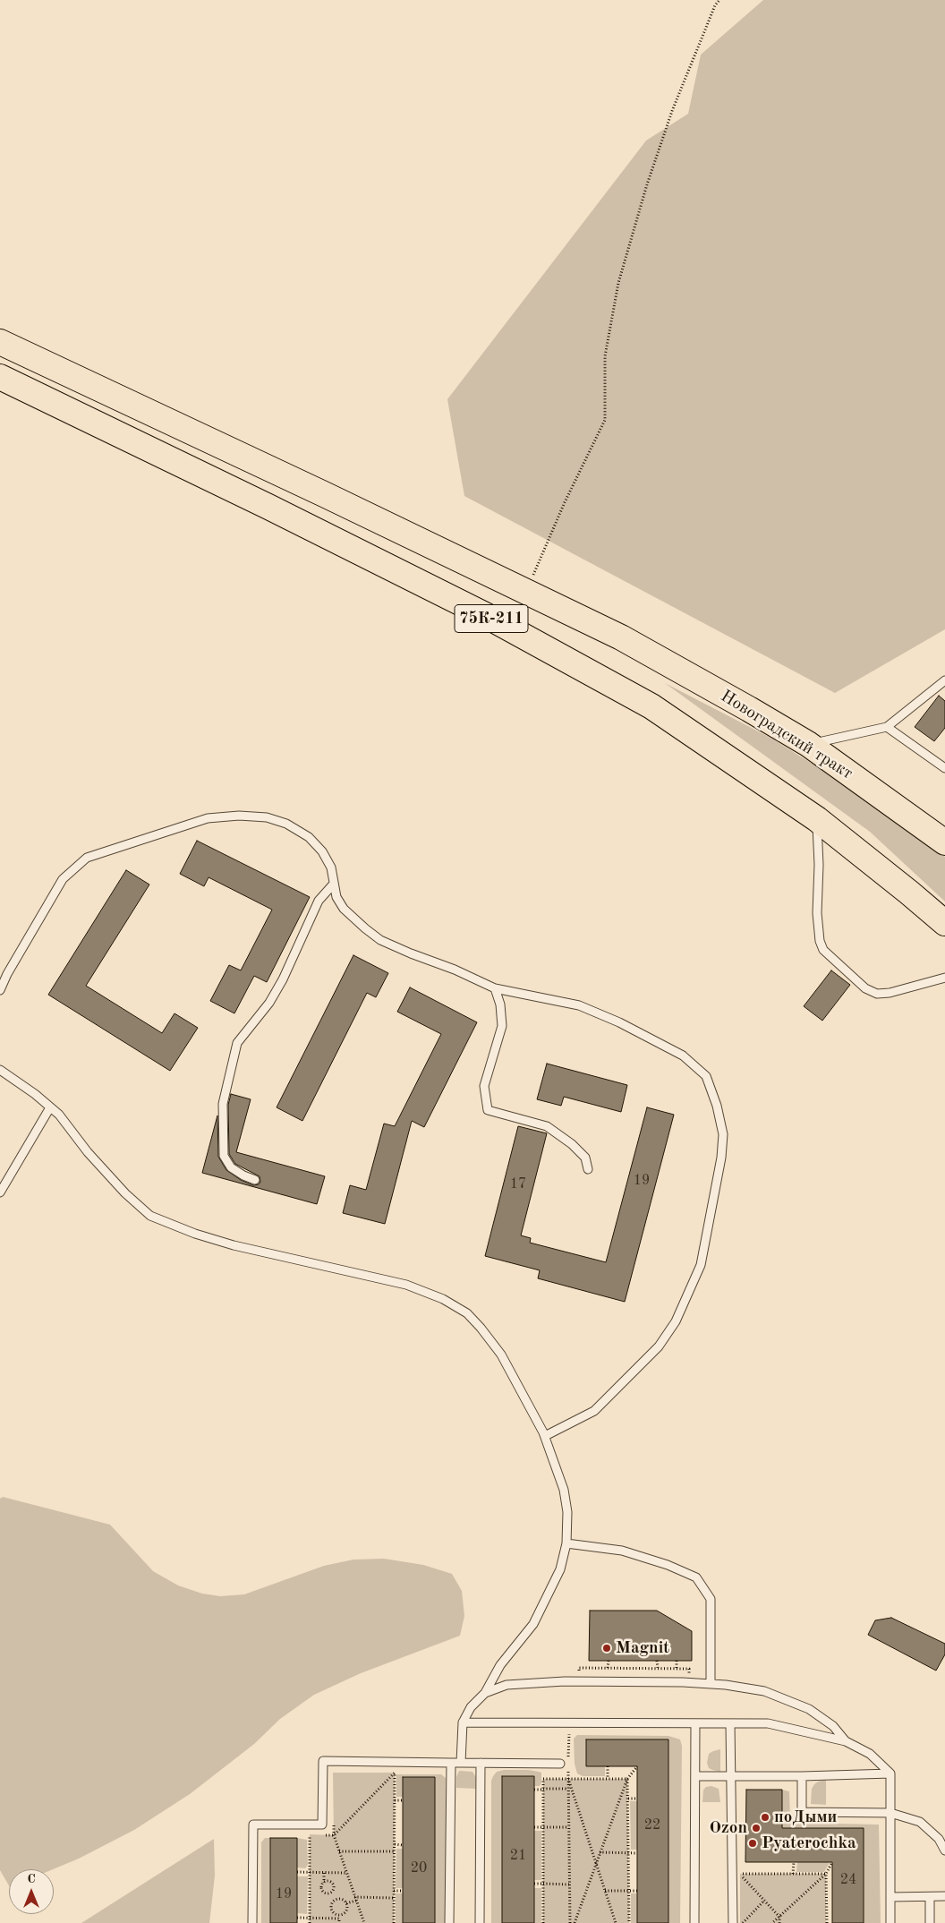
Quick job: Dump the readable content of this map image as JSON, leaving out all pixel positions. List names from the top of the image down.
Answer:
{
  "streets": {
    "main road": ["75К-211", "Новоградский тракт"]
  },
  "crossings": [
    ["75К-211", "Новоградский тракт"]
  ],
  "places": [
    "Magnit",
    "поДыми",
    "Ozon",
    "Pyaterochka"
  ],
  "house_numbers": [
    "19",
    "17",
    "22",
    "21",
    "20",
    "24",
    "19"
  ],
  "north": "top"
}
